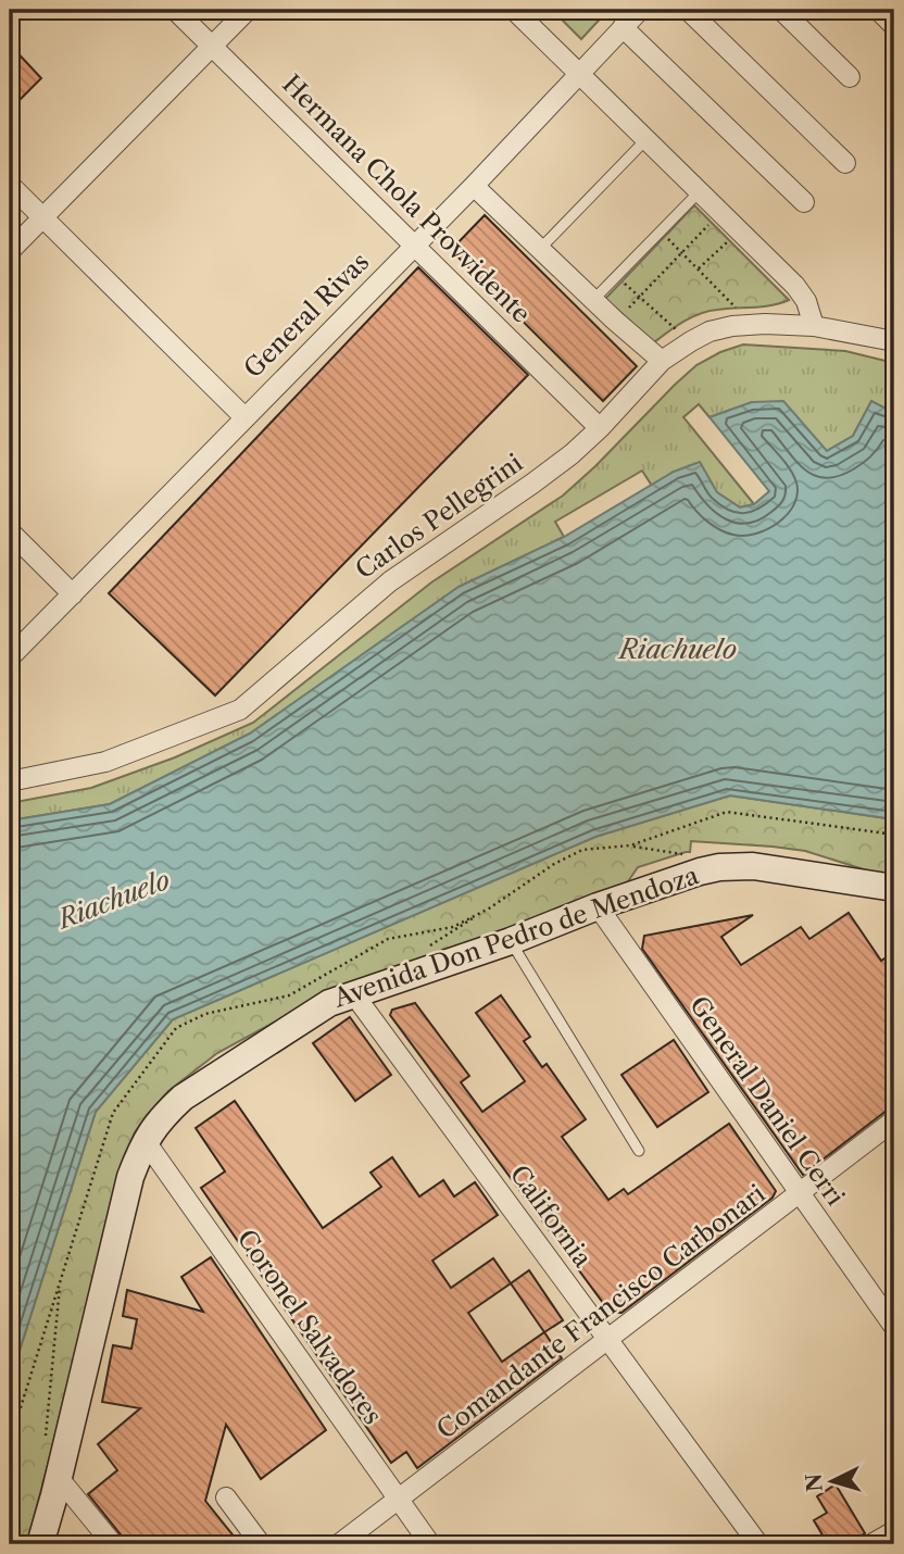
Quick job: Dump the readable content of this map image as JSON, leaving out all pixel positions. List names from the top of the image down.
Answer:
{
  "streets": {
    "main road": ["Avenida Don Pedro de Mendoza"],
    "street": [
      "Hermana Chola Provvidente",
      "General Rivas",
      "Carlos Pellegrini",
      "General Daniel Cerri",
      "California",
      "Comandante Francisco Carbonari",
      "Coronel Salvadores"
    ]
  },
  "crossings": [
    ["Hermana Chola Provvidente", "General Rivas"],
    ["Hermana Chola Provvidente", "Carlos Pellegrini"],
    ["Avenida Don Pedro de Mendoza", "General Daniel Cerri"],
    ["Avenida Don Pedro de Mendoza", "California"],
    ["Avenida Don Pedro de Mendoza", "Coronel Salvadores"],
    ["General Daniel Cerri", "Comandante Francisco Carbonari"],
    ["California", "Comandante Francisco Carbonari"],
    ["Comandante Francisco Carbonari", "Coronel Salvadores"]
  ],
  "water": ["Riachuelo"],
  "north": "left"
}
